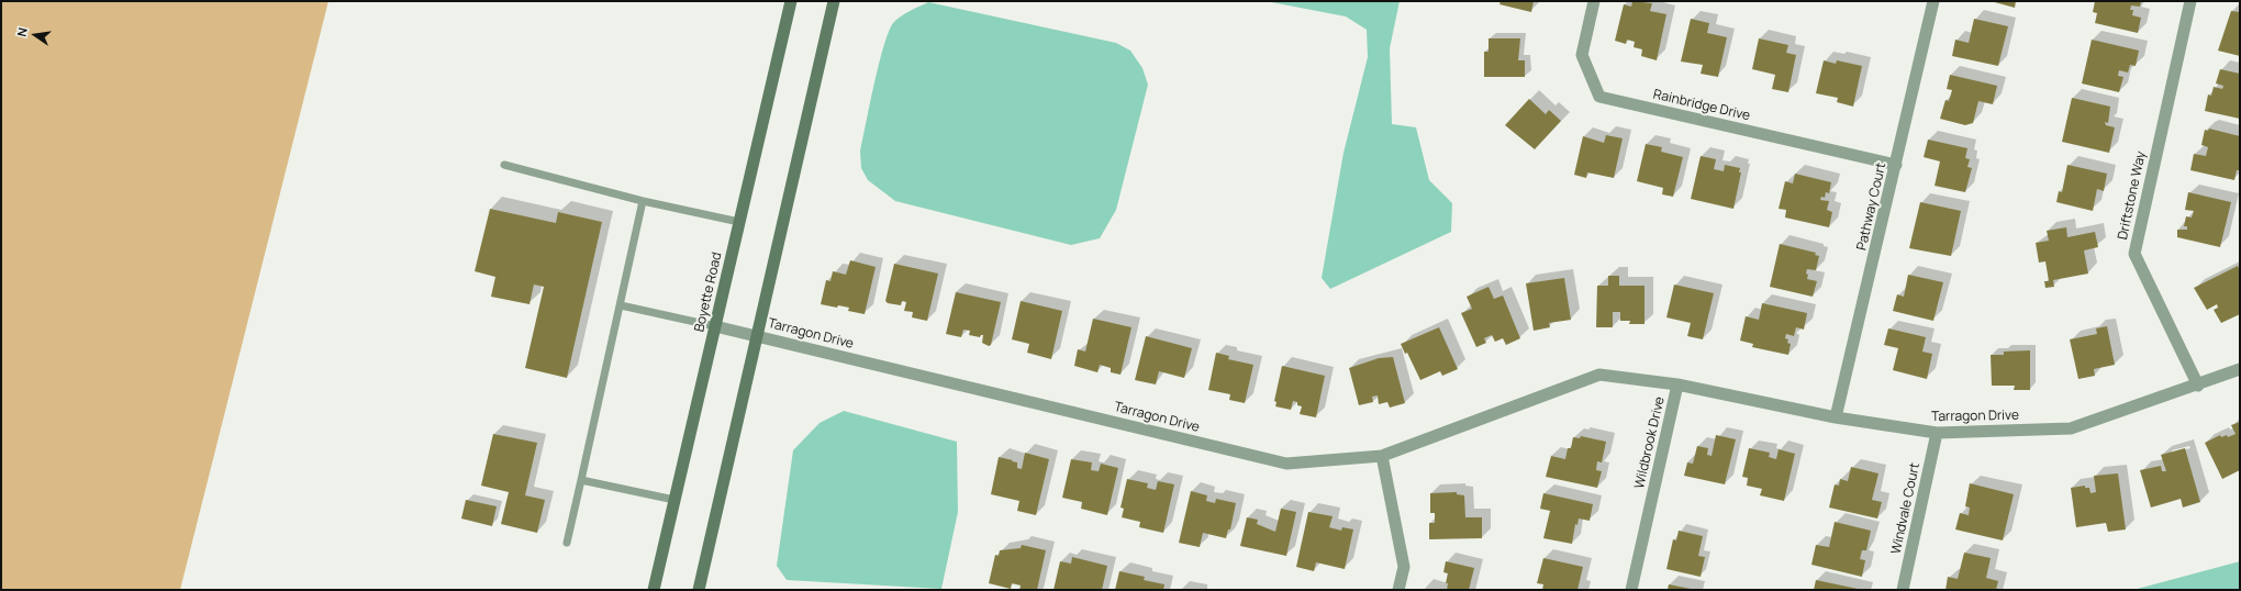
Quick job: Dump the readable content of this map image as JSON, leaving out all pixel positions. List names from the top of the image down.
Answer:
{
  "streets": {
    "main road": ["Boyette Road"],
    "street": [
      "Rainbridge Drive",
      "Driftstone Way",
      "Pathway Court",
      "Tarragon Drive",
      "Wildbrook Drive",
      "Windvale Court"
    ]
  },
  "crossings": [
    ["Rainbridge Drive", "Pathway Court"],
    ["Driftstone Way", "Tarragon Drive"],
    ["Pathway Court", "Tarragon Drive"],
    ["Boyette Road", "Tarragon Drive"],
    ["Tarragon Drive", "Wildbrook Drive"],
    ["Tarragon Drive", "Windvale Court"]
  ],
  "north": "left"
}
